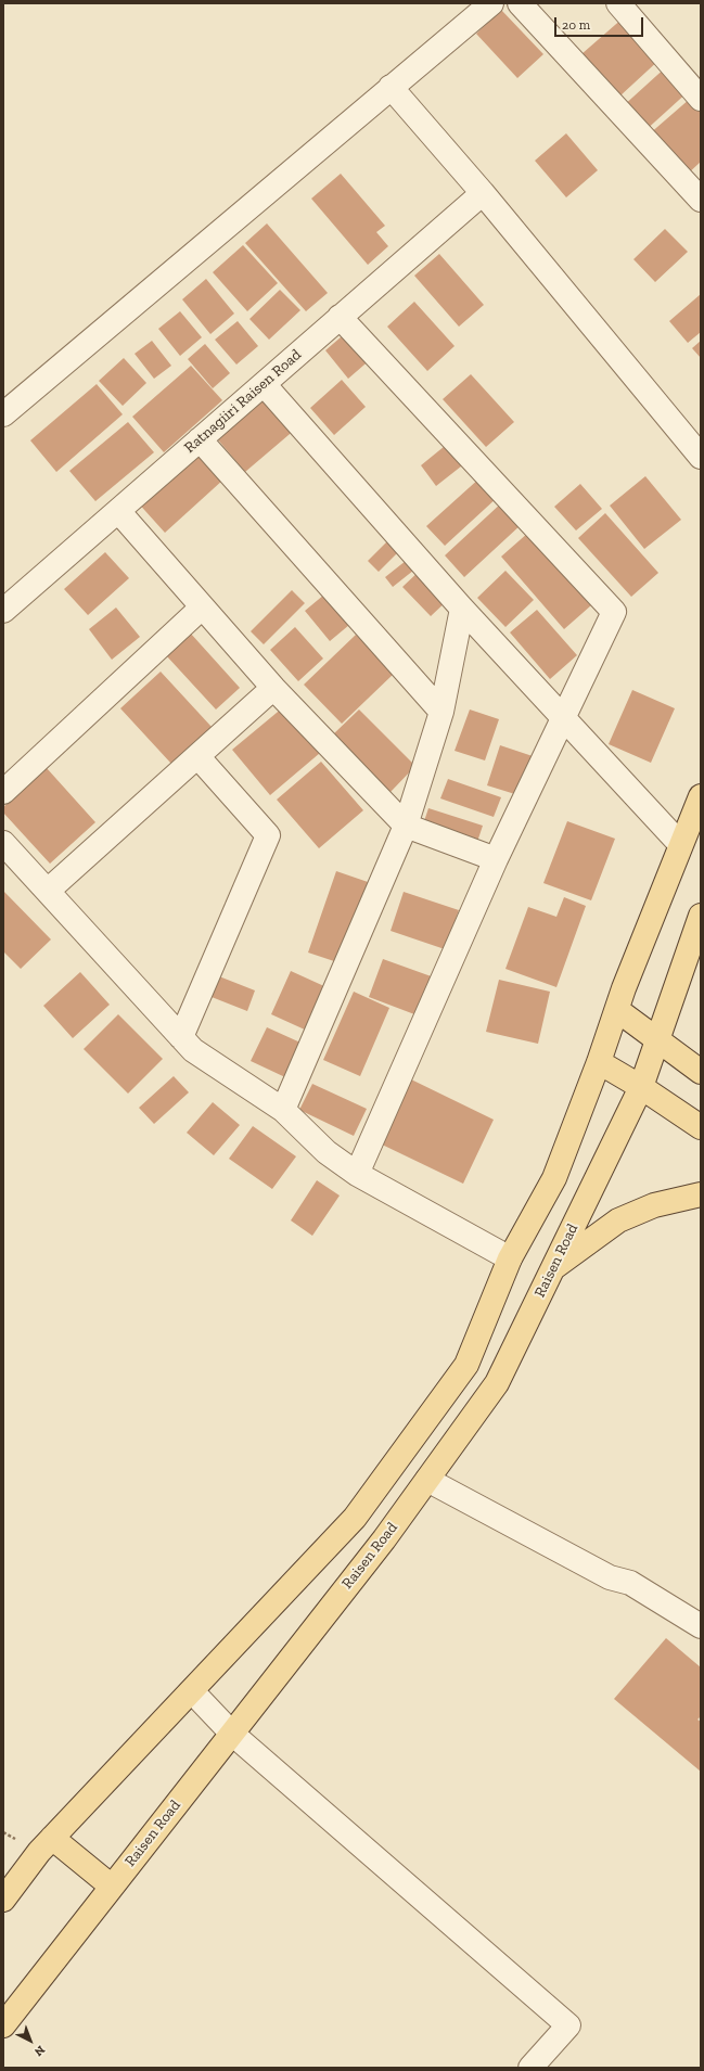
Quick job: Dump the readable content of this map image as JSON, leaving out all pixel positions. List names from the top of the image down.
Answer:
{
  "streets": {
    "main road": ["Raisen Road"],
    "street": ["Ratnagiiri Raisen Road"]
  },
  "scale_bar": "20 m",
  "north": "bottom right"
}
